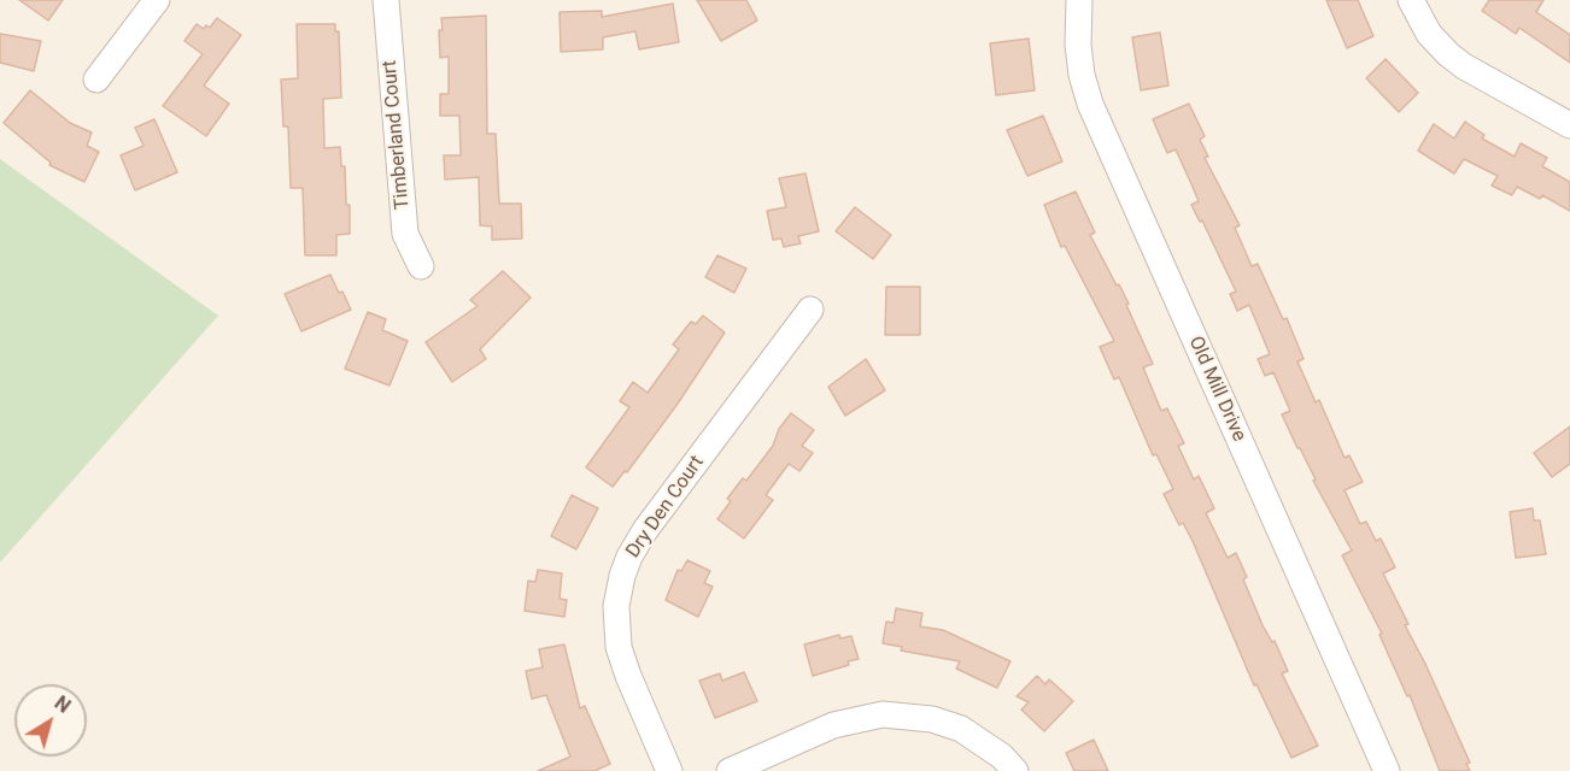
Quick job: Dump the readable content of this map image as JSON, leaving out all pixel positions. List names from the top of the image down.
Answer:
{
  "streets": {
    "street": ["Timberland Court", "Old Mill Drive", "Dry Den Court"]
  },
  "north": "top right"
}
